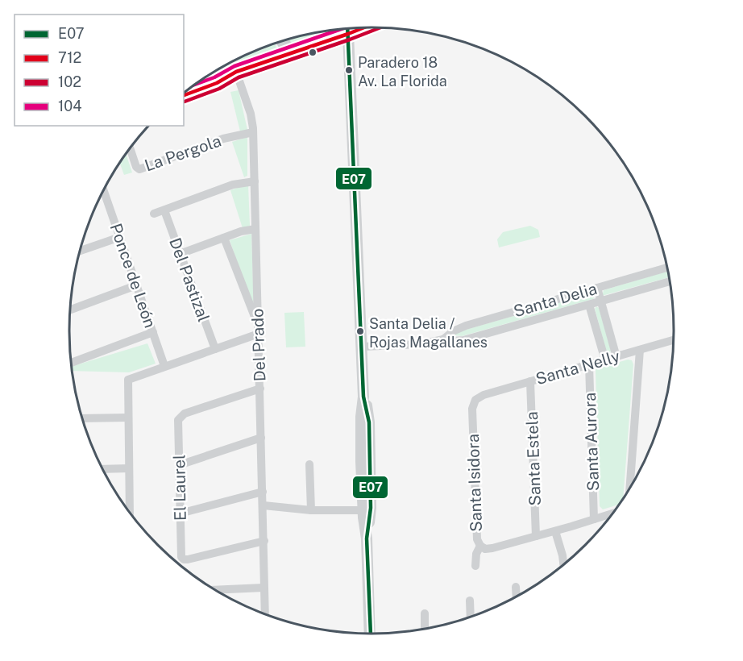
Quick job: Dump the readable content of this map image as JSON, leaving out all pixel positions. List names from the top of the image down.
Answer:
{
  "streets": {
    "street": [
      "La Pergola",
      "Ponce de León",
      "Del Pastizal",
      "Santa Delia",
      "Del Prado",
      "Santa Nelly",
      "Santa Aurora",
      "Santa Estela",
      "Santa Isidora",
      "El Laurel"
    ]
  },
  "crossings": [
    ["La Pergola", "Del Prado"],
    ["Del Prado", "El Laurel"],
    ["Santa Nelly", "Santa Aurora"],
    ["Santa Nelly", "Santa Estela"],
    ["Santa Nelly", "Santa Isidora"]
  ],
  "places": ["Paradero 18 Av. La Florida", "Santa Delia / Rojas Magallanes"],
  "lines": [
    "transit line 712",
    "transit line 102",
    "transit line E07",
    "transit line 104"
  ],
  "legend": [
    "E07",
    "712",
    "102",
    "104"
  ]
}
